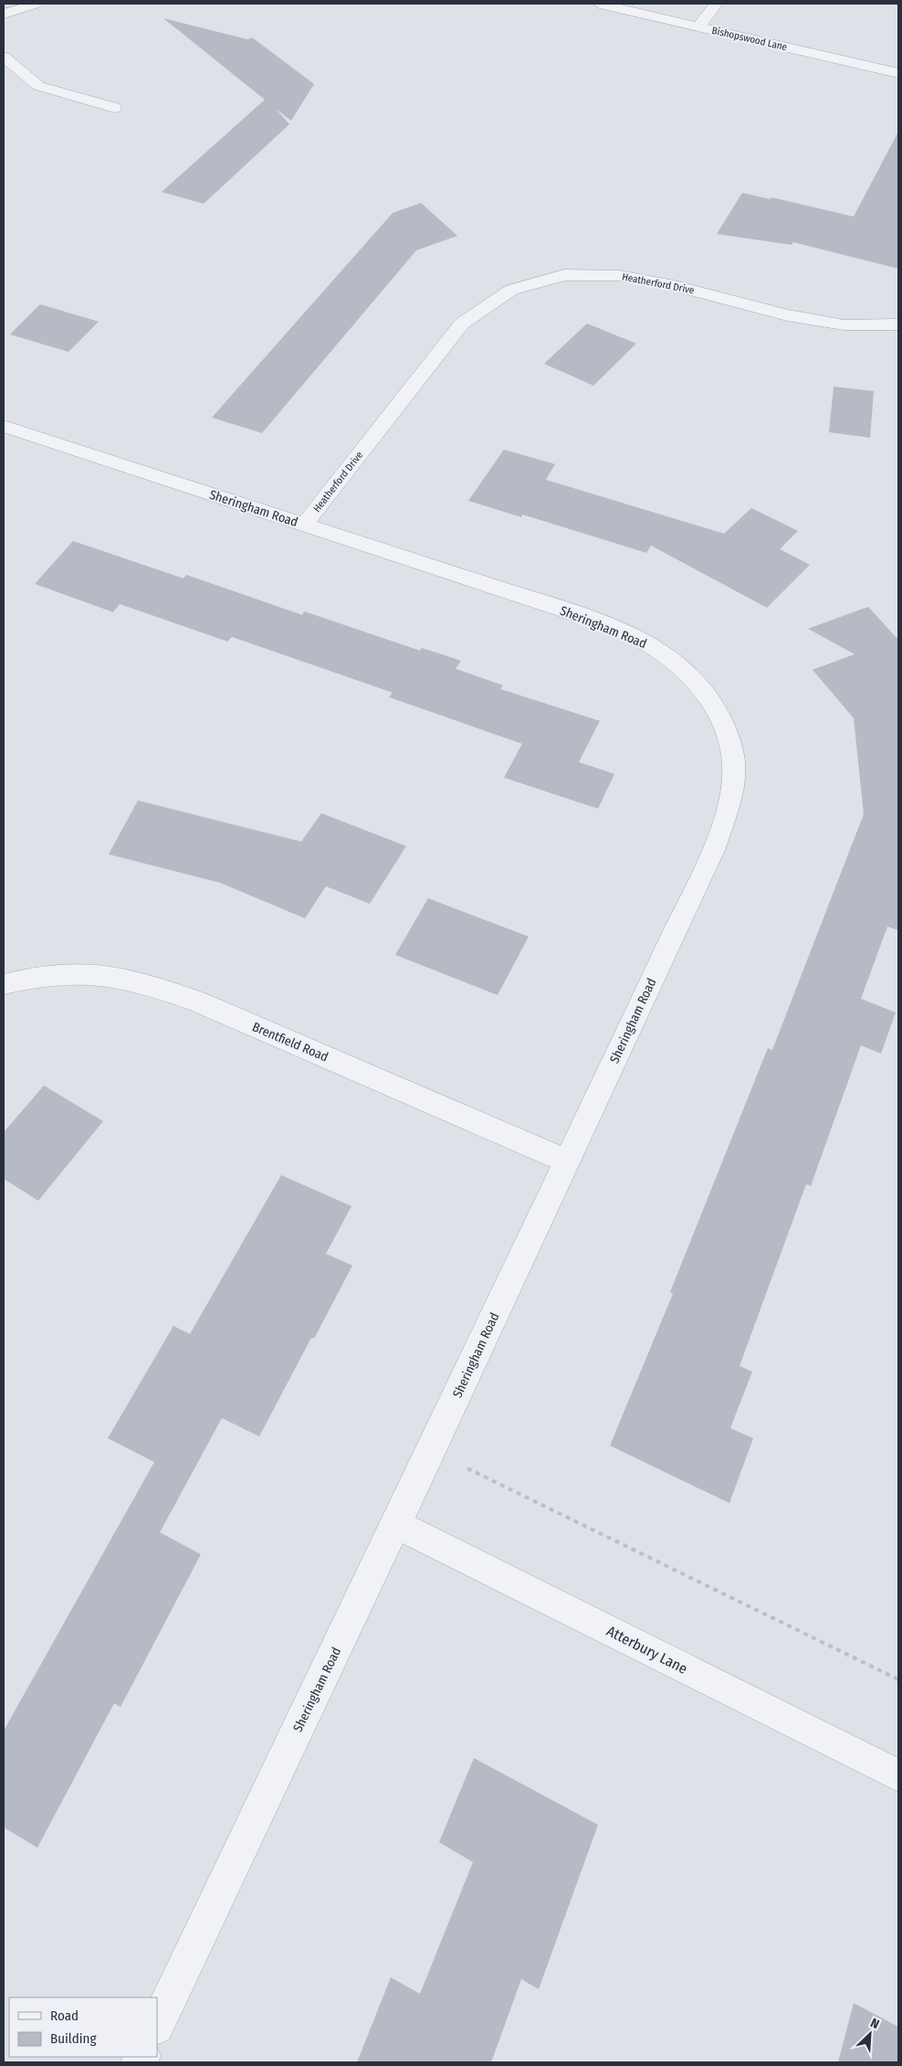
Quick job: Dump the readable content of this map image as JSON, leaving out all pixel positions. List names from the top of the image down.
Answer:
{
  "streets": {
    "street": [
      "Bishopswood Lane",
      "Heatherford Drive",
      "Sheringham Road",
      "Brentfield Road",
      "Atterbury Lane"
    ]
  },
  "crossings": [
    ["Heatherford Drive", "Sheringham Road"],
    ["Sheringham Road", "Brentfield Road"],
    ["Sheringham Road", "Atterbury Lane"]
  ],
  "legend": ["Road", "Building"],
  "north": "top right"
}
